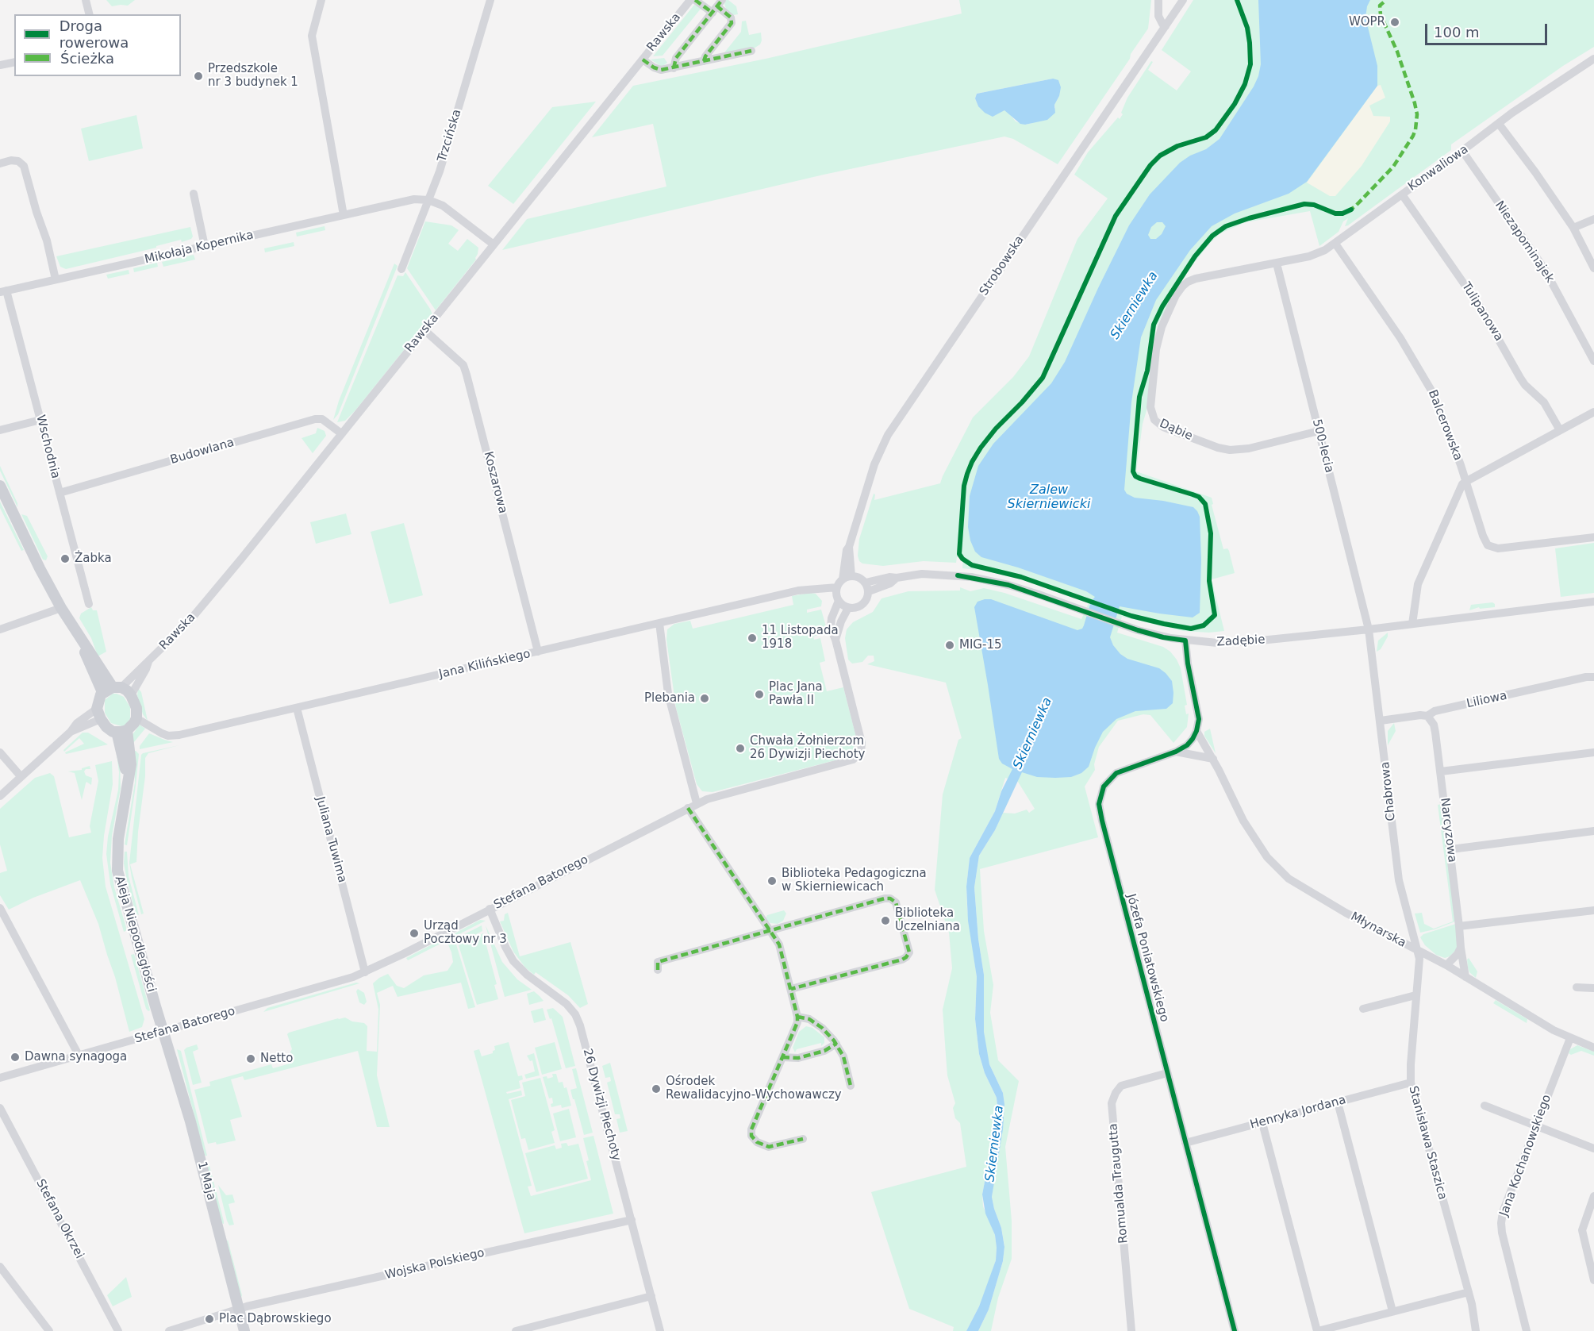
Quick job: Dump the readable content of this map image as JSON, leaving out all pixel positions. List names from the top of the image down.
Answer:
{
  "streets": {
    "main road": ["Aleja Niepodległości", "1 Maja"],
    "street": [
      "Rawska",
      "Trzcińska",
      "Konwaliowa",
      "Niezapominajek",
      "Mikołaja Kopernika",
      "Strobowska",
      "Tulipanowa",
      "Balcerowska",
      "Dąbie",
      "500-lecia",
      "Wschodnia",
      "Budowlana",
      "Koszarowa",
      "Zadębie",
      "Jana Kilińskiego",
      "Liliowa",
      "Chabrowa",
      "Narcyzowa",
      "Juliana Tuwima",
      "Stefana Batorego",
      "Młynarska",
      "Józefa Poniatowskiego",
      "26 Dywizji Piechoty",
      "Henryka Jordana",
      "Stanisława Staszica",
      "Jana Kochanowskiego",
      "Romualda Traugutta",
      "Stefana Okrzei",
      "Wojska Polskiego"
    ]
  },
  "crossings": [
    ["Rawska", "Mikołaja Kopernika"],
    ["Rawska", "Budowlana"],
    ["Rawska", "Koszarowa"],
    ["Rawska", "Jana Kilińskiego"],
    ["Rawska", "Aleja Niepodległości"],
    ["Trzcińska", "Mikołaja Kopernika"],
    ["Konwaliowa", "Niezapominajek"],
    ["Konwaliowa", "Tulipanowa"],
    ["Konwaliowa", "Balcerowska"],
    ["Konwaliowa", "Dąbie"],
    ["Konwaliowa", "500-lecia"],
    ["Mikołaja Kopernika", "Wschodnia"],
    ["Strobowska", "Zadębie"],
    ["Strobowska", "Jana Kilińskiego"],
    ["Strobowska", "Stefana Batorego"],
    ["Dąbie", "500-lecia"],
    ["500-lecia", "Zadębie"],
    ["500-lecia", "Chabrowa"],
    ["Wschodnia", "Budowlana"],
    ["Koszarowa", "Jana Kilińskiego"],
    ["Zadębie", "Jana Kilińskiego"],
    ["Zadębie", "Chabrowa"],
    ["Zadębie", "Stefana Batorego"],
    ["Jana Kilińskiego", "Juliana Tuwima"],
    ["Jana Kilińskiego", "Stefana Batorego"],
    ["Jana Kilińskiego", "Aleja Niepodległości"],
    ["Liliowa", "Chabrowa"],
    ["Liliowa", "Narcyzowa"],
    ["Chabrowa", "Młynarska"],
    ["Chabrowa", "Stanisława Staszica"],
    ["Narcyzowa", "Młynarska"],
    ["Juliana Tuwima", "Stefana Batorego"],
    ["Stefana Batorego", "Aleja Niepodległości"],
    ["Stefana Batorego", "26 Dywizji Piechoty"],
    ["Stefana Batorego", "1 Maja"],
    ["Młynarska", "Józefa Poniatowskiego"],
    ["Młynarska", "Stanisława Staszica"],
    ["Młynarska", "Jana Kochanowskiego"],
    ["Aleja Niepodległości", "1 Maja"],
    ["Józefa Poniatowskiego", "Henryka Jordana"],
    ["Józefa Poniatowskiego", "Romualda Traugutta"],
    ["26 Dywizji Piechoty", "Wojska Polskiego"],
    ["Henryka Jordana", "Stanisława Staszica"],
    ["1 Maja", "Wojska Polskiego"]
  ],
  "water": ["Skierniewka", "Zalew Skierniewicki"],
  "places": [
    "WOPR",
    "Przedszkole nr 3 budynek 1",
    "Żabka",
    "11 Listopada 1918",
    "MIG-15",
    "Plac Jana Pawła II",
    "Plebania",
    "Chwała Żołnierzom 26 Dywizji Piechoty",
    "Biblioteka Pedagogiczna w Skierniewicach",
    "Biblioteka Uczelniana",
    "Urząd Pocztowy nr 3",
    "Dawna synagoga",
    "Netto",
    "Ośrodek Rewalidacyjno-Wychowawczy",
    "Plac Dąbrowskiego"
  ],
  "legend": ["Droga rowerowa", "Ścieżka"],
  "scale_bar": "100 m"
}
